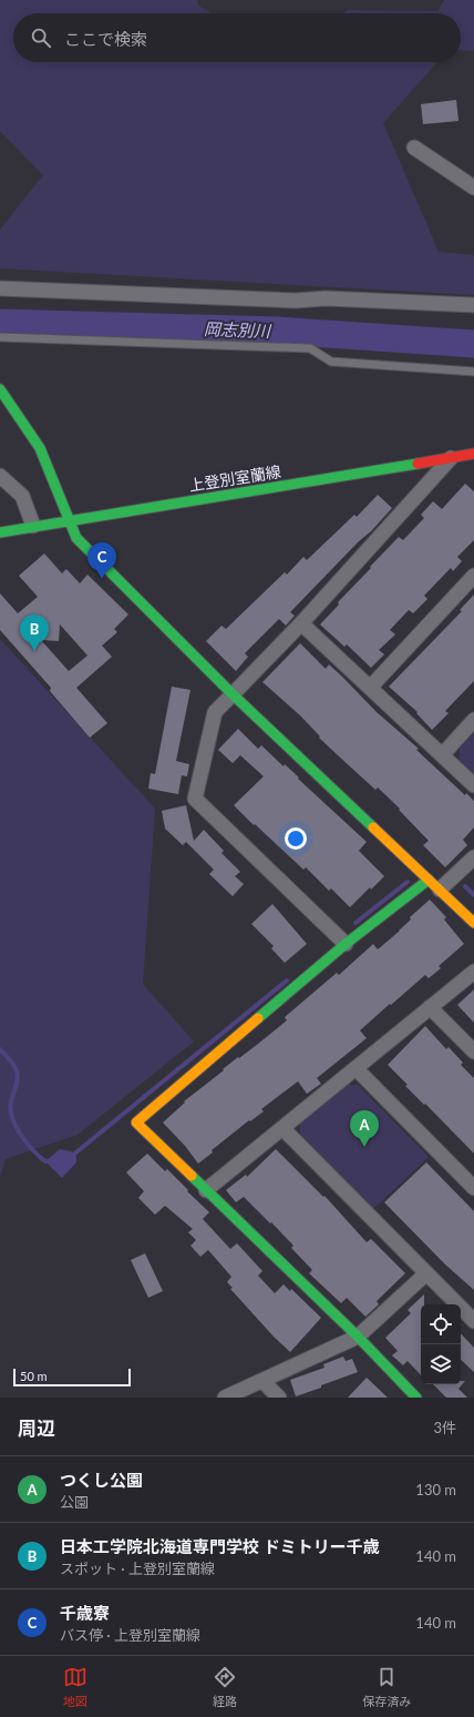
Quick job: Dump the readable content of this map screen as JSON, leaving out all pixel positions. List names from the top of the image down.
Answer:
{
  "streets": {
    "street": ["上登別室蘭線"]
  },
  "water": ["岡志別川"],
  "scale_bar": "50 m",
  "page": {
    "search": "ここで検索",
    "pins": ["C", "B", "A"],
    "scale": "50 m",
    "heading": ["周辺", "3件"],
    "list": [
      {
        "mark": "A",
        "name": "つくし公園",
        "note": "公園",
        "value": "130 m"
      },
      {
        "mark": "B",
        "name": "日本工学院北海道専門学校 ドミトリー千歳",
        "note": "スポット · 上登別室蘭線",
        "value": "140 m"
      },
      {
        "mark": "C",
        "name": "千歳寮",
        "note": "バス停 · 上登別室蘭線",
        "value": "140 m"
      }
    ],
    "nav": ["地図", "経路", "保存済み"]
  }
}
